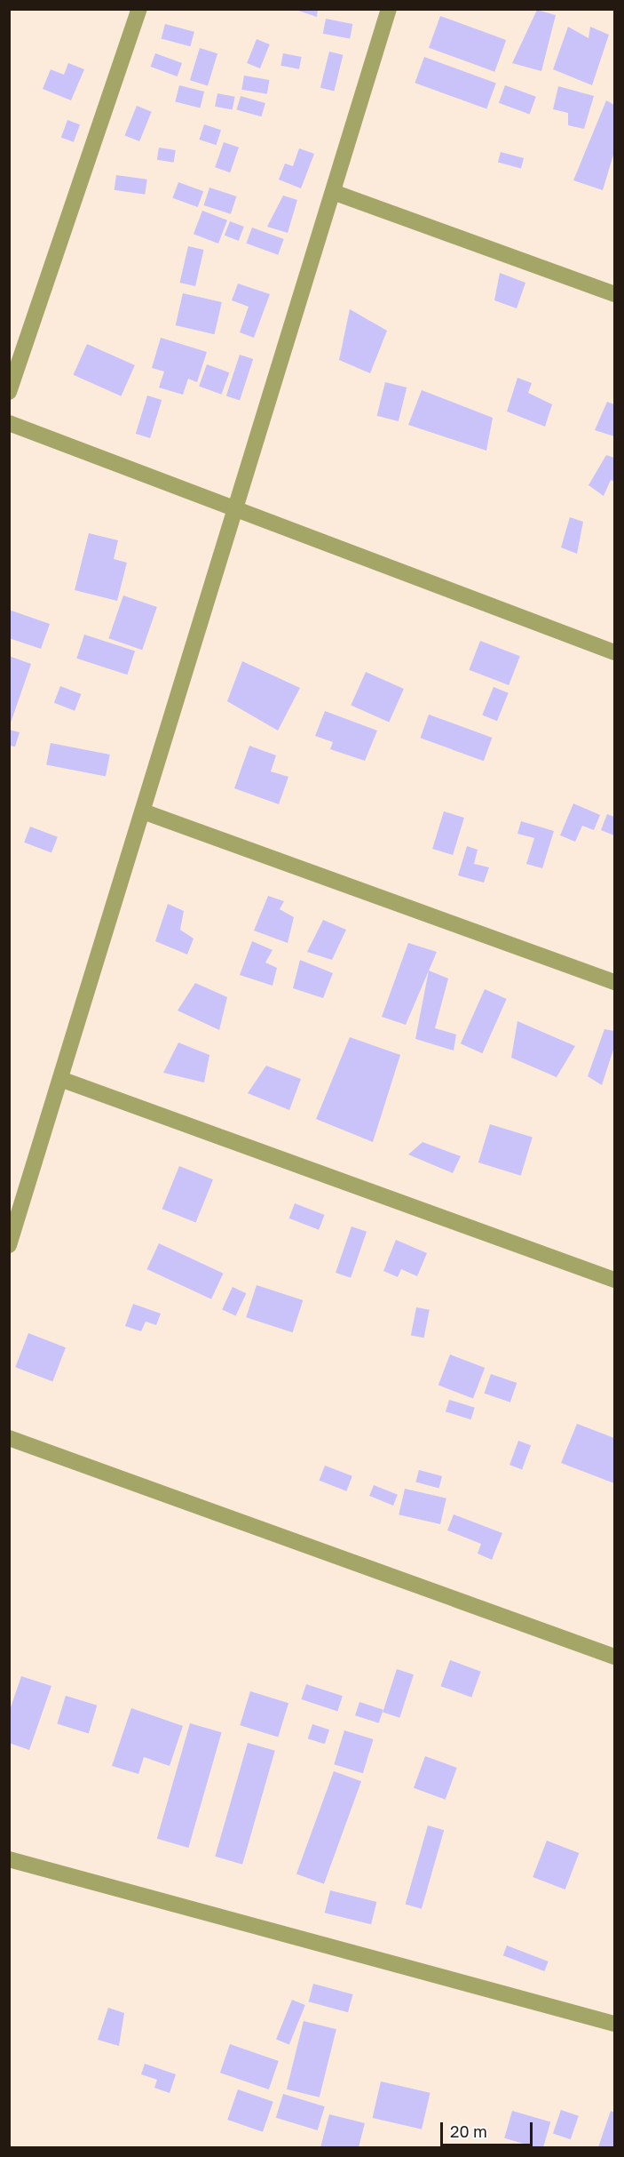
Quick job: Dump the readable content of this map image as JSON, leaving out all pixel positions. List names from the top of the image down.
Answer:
{
  "scale_bar": "20 m"
}
